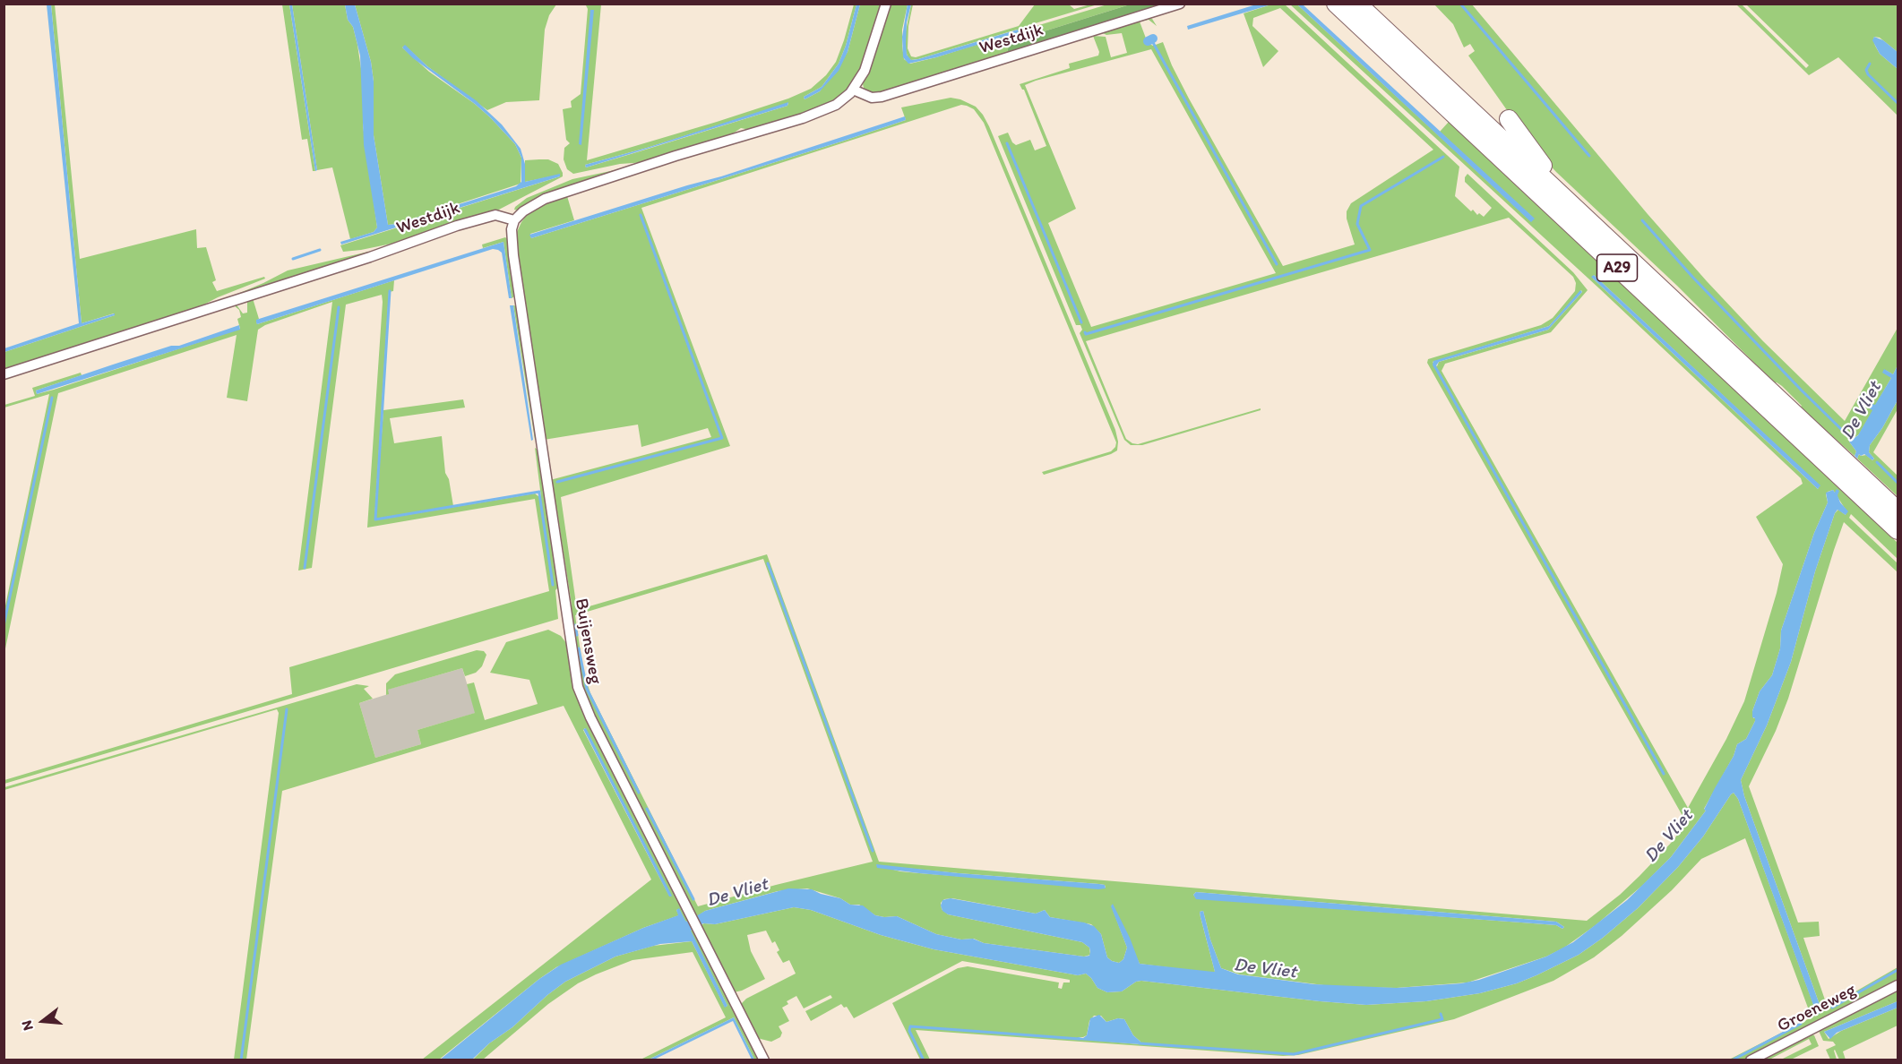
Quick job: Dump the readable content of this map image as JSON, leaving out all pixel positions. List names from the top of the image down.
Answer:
{
  "streets": {
    "highway": ["A29"],
    "street": ["Westdijk", "Buijensweg", "Groeneweg"]
  },
  "crossings": [
    ["Westdijk", "Buijensweg"]
  ],
  "water": ["De Vliet"],
  "north": "left"
}
